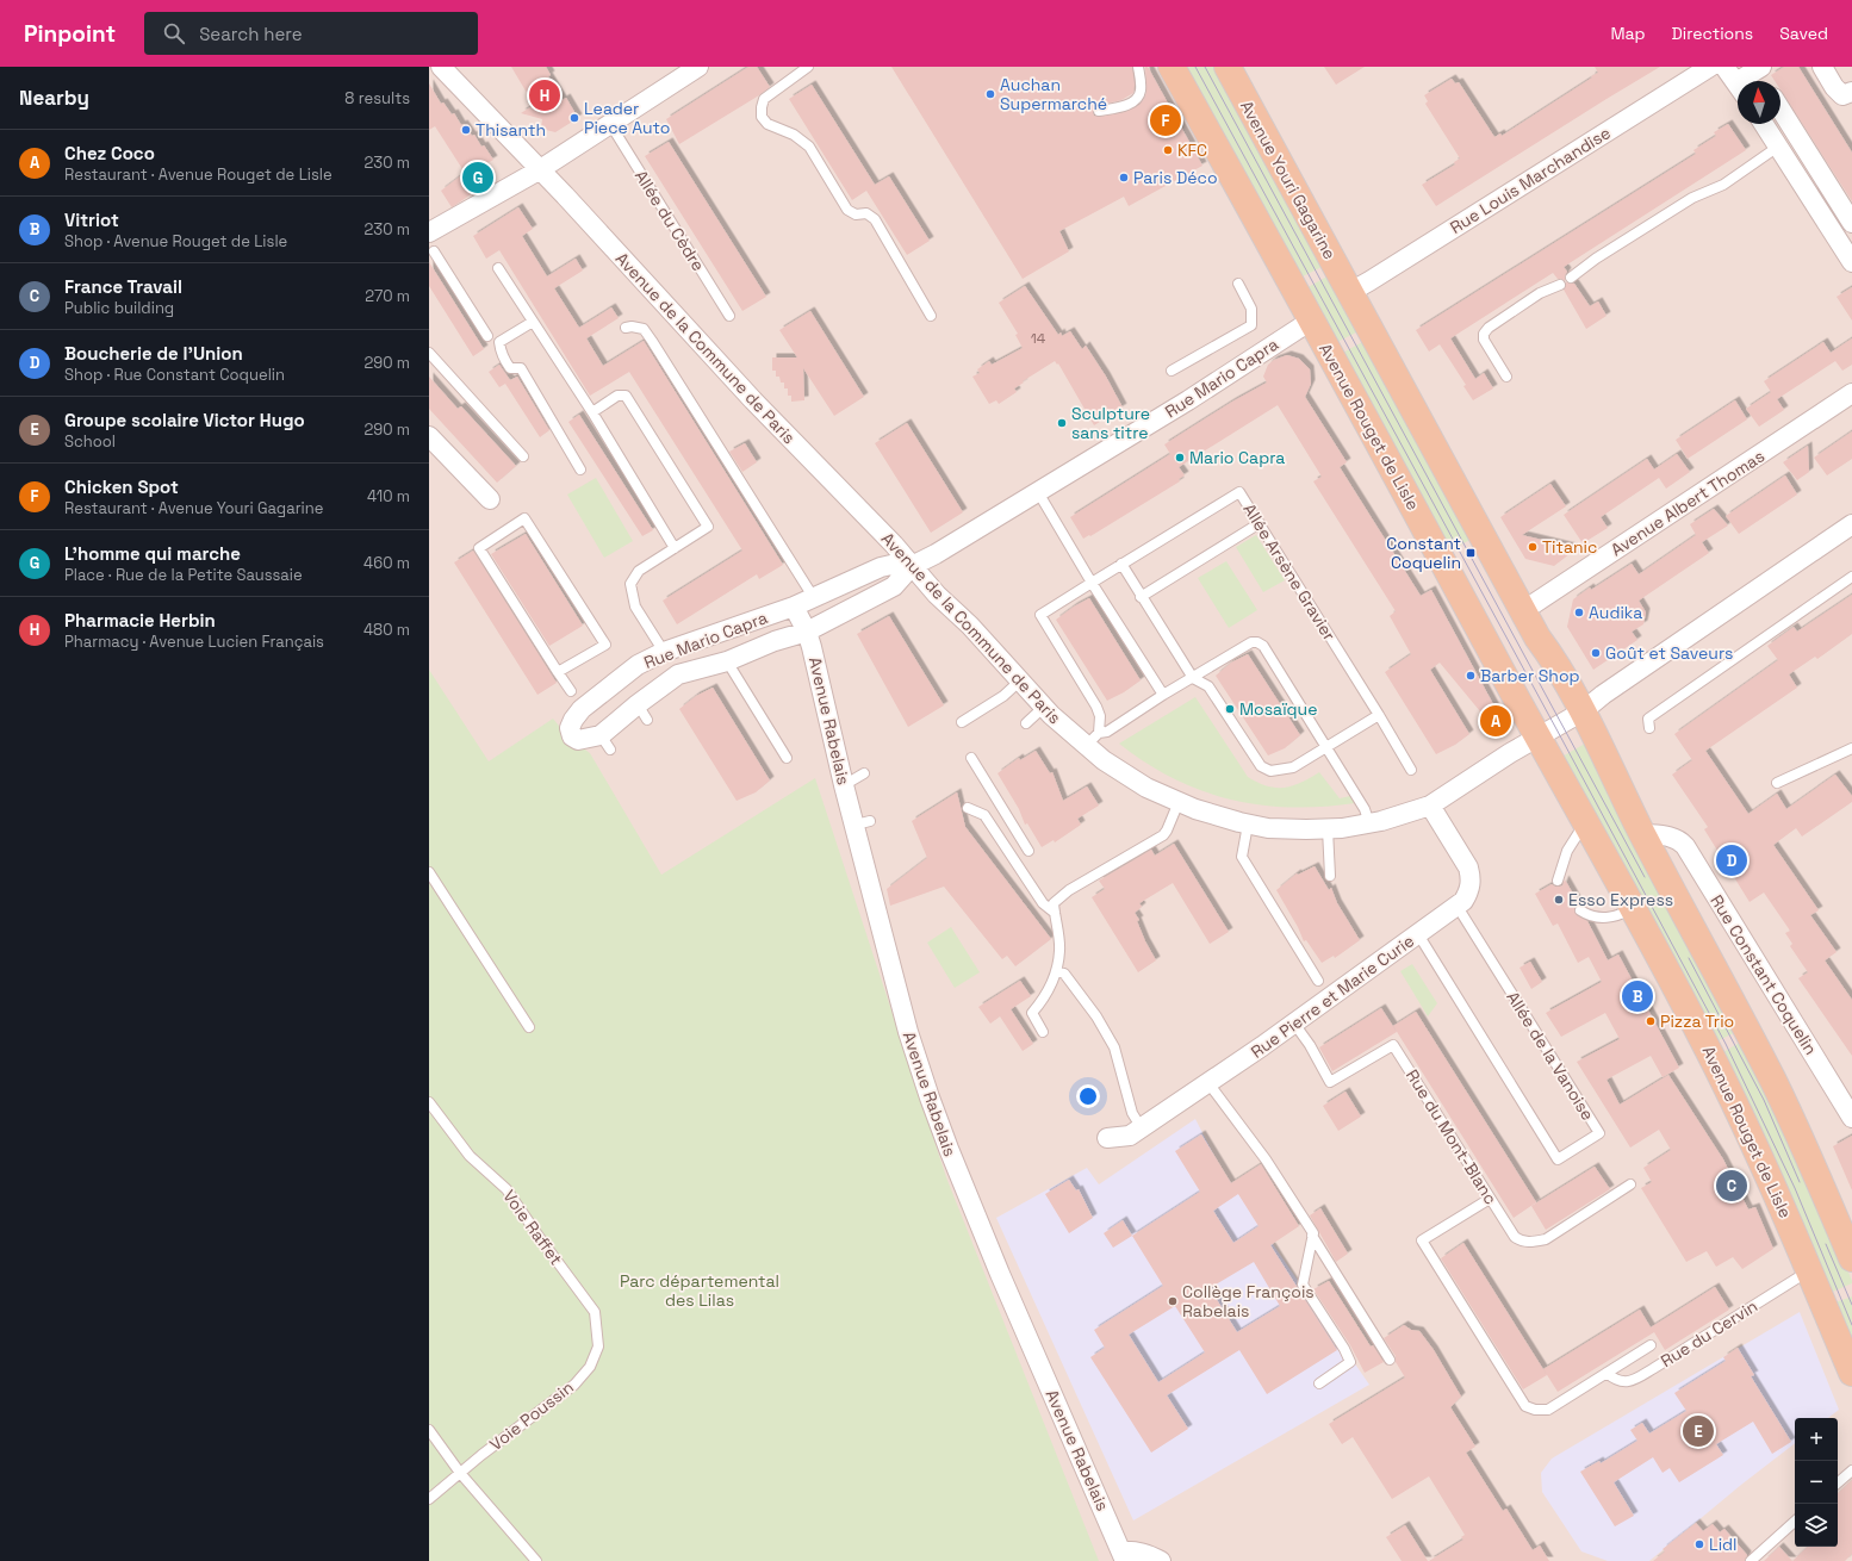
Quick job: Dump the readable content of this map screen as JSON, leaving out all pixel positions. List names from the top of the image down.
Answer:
{
  "streets": {
    "main road": ["Avenue Youri Gagarine", "Avenue Rouget de Lisle"],
    "street": [
      "Rue Louis Marchandise",
      "Avenue de la Commune de Paris",
      "Rue Mario Capra",
      "Avenue Albert Thomas",
      "Avenue Rabelais",
      "Rue Constant Coquelin",
      "Rue Pierre et Marie Curie"
    ],
    "lane": [
      "Allée du Cèdre",
      "Allée Arsène Gravier",
      "Allée de la Vanoise",
      "Rue du Mont-Blanc",
      "Voie Raffet",
      "Rue du Cervin",
      "Voie Poussin"
    ]
  },
  "crossings": [
    ["Avenue Youri Gagarine", "Rue Louis Marchandise"],
    ["Avenue de la Commune de Paris", "Rue Mario Capra"],
    ["Avenue de la Commune de Paris", "Avenue Rouget de Lisle"],
    ["Avenue de la Commune de Paris", "Rue Pierre et Marie Curie"],
    ["Rue Mario Capra", "Avenue Rouget de Lisle"],
    ["Rue Mario Capra", "Avenue Rabelais"],
    ["Avenue Rouget de Lisle", "Rue du Cervin"],
    ["Rue Pierre et Marie Curie", "Allée de la Vanoise"],
    ["Rue Pierre et Marie Curie", "Rue du Mont-Blanc"],
    ["Voie Raffet", "Voie Poussin"]
  ],
  "parks": ["Parc départemental des Lilas"],
  "places": {
    "other": [
      "Auchan Supermarché",
      "Leader Piece Auto",
      "Thisanth",
      "KFC",
      "Paris Déco",
      "Sculpture sans titre",
      "Mario Capra",
      "Titanic",
      "Audika",
      "Goût et Saveurs",
      "Barber Shop",
      "Mosaïque",
      "Esso Express",
      "Pizza Trio",
      "Collège François Rabelais",
      "Lidl"
    ],
    "transit": ["Constant Coquelin"]
  },
  "house_numbers": ["14"],
  "north": "top",
  "page": {
    "header": "Pinpoint",
    "search": "Search here",
    "nav": ["Map", "Directions", "Saved"],
    "heading": ["Nearby", "8 results"],
    "pins": [
      "H",
      "F",
      "G",
      "A",
      "D",
      "B",
      "C",
      "E"
    ],
    "list": [
      {
        "mark": "A",
        "name": "Chez Coco",
        "note": "Restaurant · Avenue Rouget de Lisle",
        "value": "230 m"
      },
      {
        "mark": "B",
        "name": "Vitriot",
        "note": "Shop · Avenue Rouget de Lisle",
        "value": "230 m"
      },
      {
        "mark": "C",
        "name": "France Travail",
        "note": "Public building",
        "value": "270 m"
      },
      {
        "mark": "D",
        "name": "Boucherie de l'Union",
        "note": "Shop · Rue Constant Coquelin",
        "value": "290 m"
      },
      {
        "mark": "E",
        "name": "Groupe scolaire Victor Hugo",
        "note": "School",
        "value": "290 m"
      },
      {
        "mark": "F",
        "name": "Chicken Spot",
        "note": "Restaurant · Avenue Youri Gagarine",
        "value": "410 m"
      },
      {
        "mark": "G",
        "name": "L'homme qui marche",
        "note": "Place · Rue de la Petite Saussaie",
        "value": "460 m"
      },
      {
        "mark": "H",
        "name": "Pharmacie Herbin",
        "note": "Pharmacy · Avenue Lucien Français",
        "value": "480 m"
      }
    ],
    "map_buttons": ["+", "−"]
  }
}
